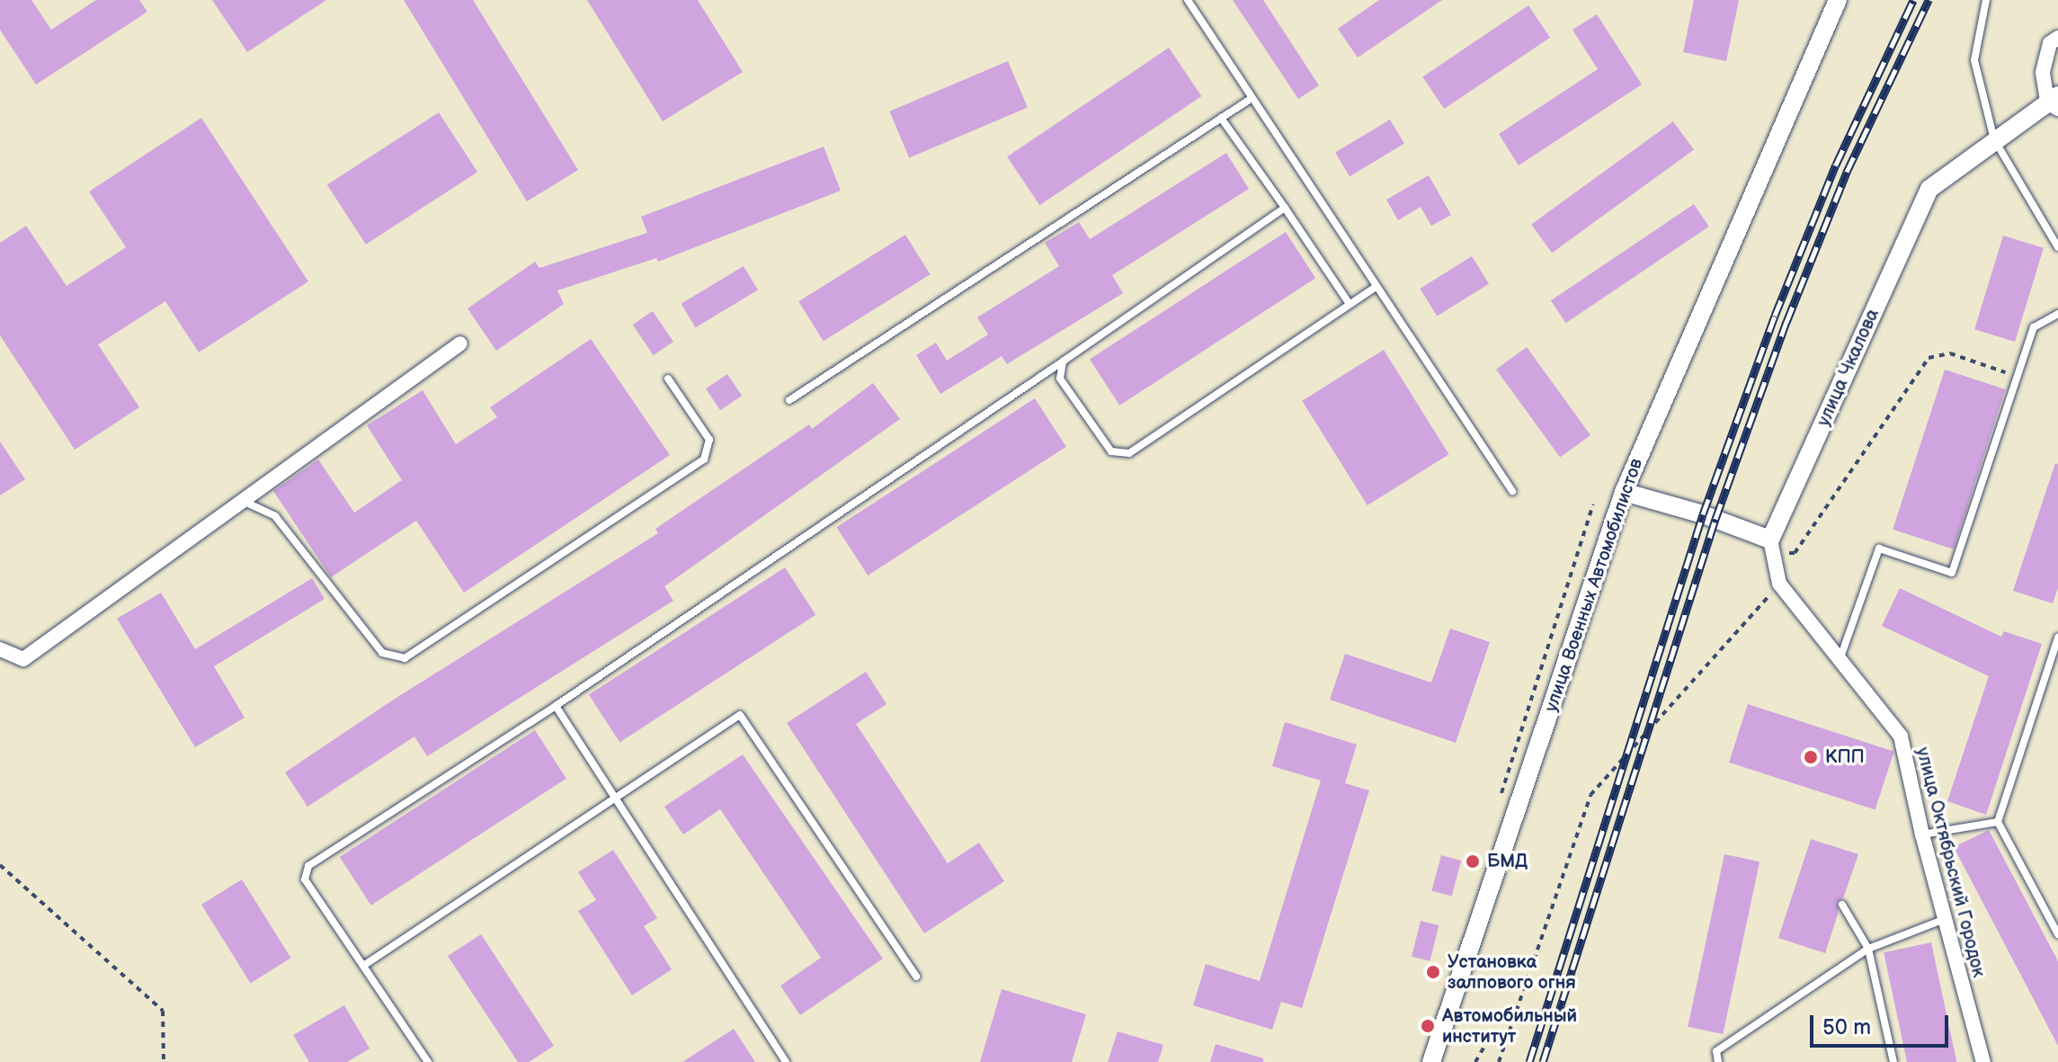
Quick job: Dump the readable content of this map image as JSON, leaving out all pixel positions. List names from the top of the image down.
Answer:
{
  "streets": {
    "street": ["улица Чкалова", "улица Военных Автомобилистов", "улица Октябрьский Городок"]
  },
  "crossings": [
    ["улица Чкалова", "улица Октябрьский Городок"]
  ],
  "places": [
    "КПП",
    "БМД",
    "Установка залпового огня",
    "Автомобильный институт"
  ],
  "scale_bar": "50 m"
}
